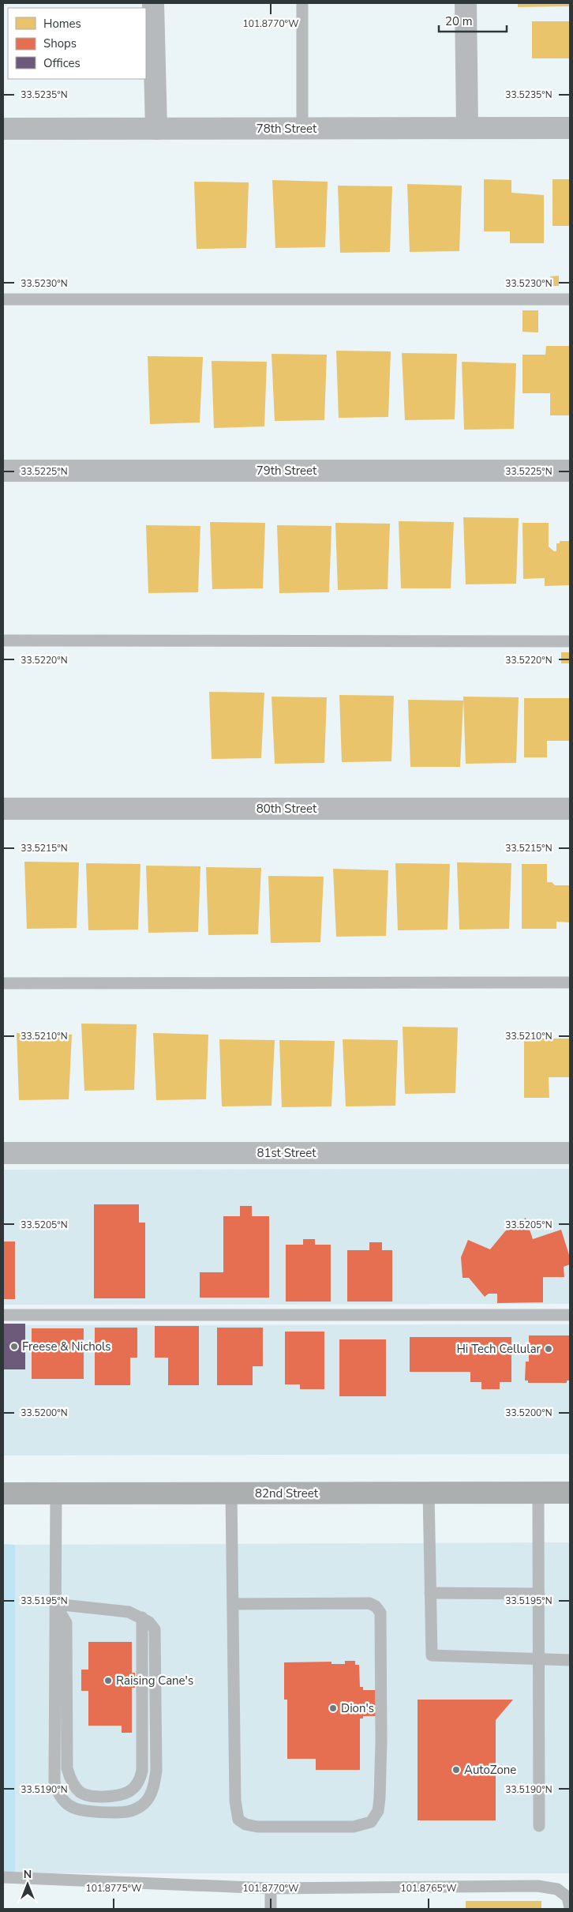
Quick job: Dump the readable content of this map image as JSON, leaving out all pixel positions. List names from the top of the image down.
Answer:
{
  "streets": {
    "main road": ["82nd Street"],
    "street": [
      "78th Street",
      "79th Street",
      "80th Street",
      "81st Street"
    ]
  },
  "places": [
    "Freese & Nichols",
    "Hi Tech Cellular",
    "Raising Cane's",
    "Dion's",
    "AutoZone"
  ],
  "legend": ["Homes", "Shops", "Offices"],
  "scale_bar": "20 m",
  "north": "top",
  "coordinates": [
    "101.8770°W",
    "33.5235°N",
    "33.5230°N",
    "33.5225°N",
    "33.5220°N",
    "33.5215°N",
    "33.5210°N",
    "33.5205°N",
    "33.5200°N",
    "33.5195°N",
    "33.5190°N",
    "101.8775°W",
    "101.8765°W"
  ]
}
